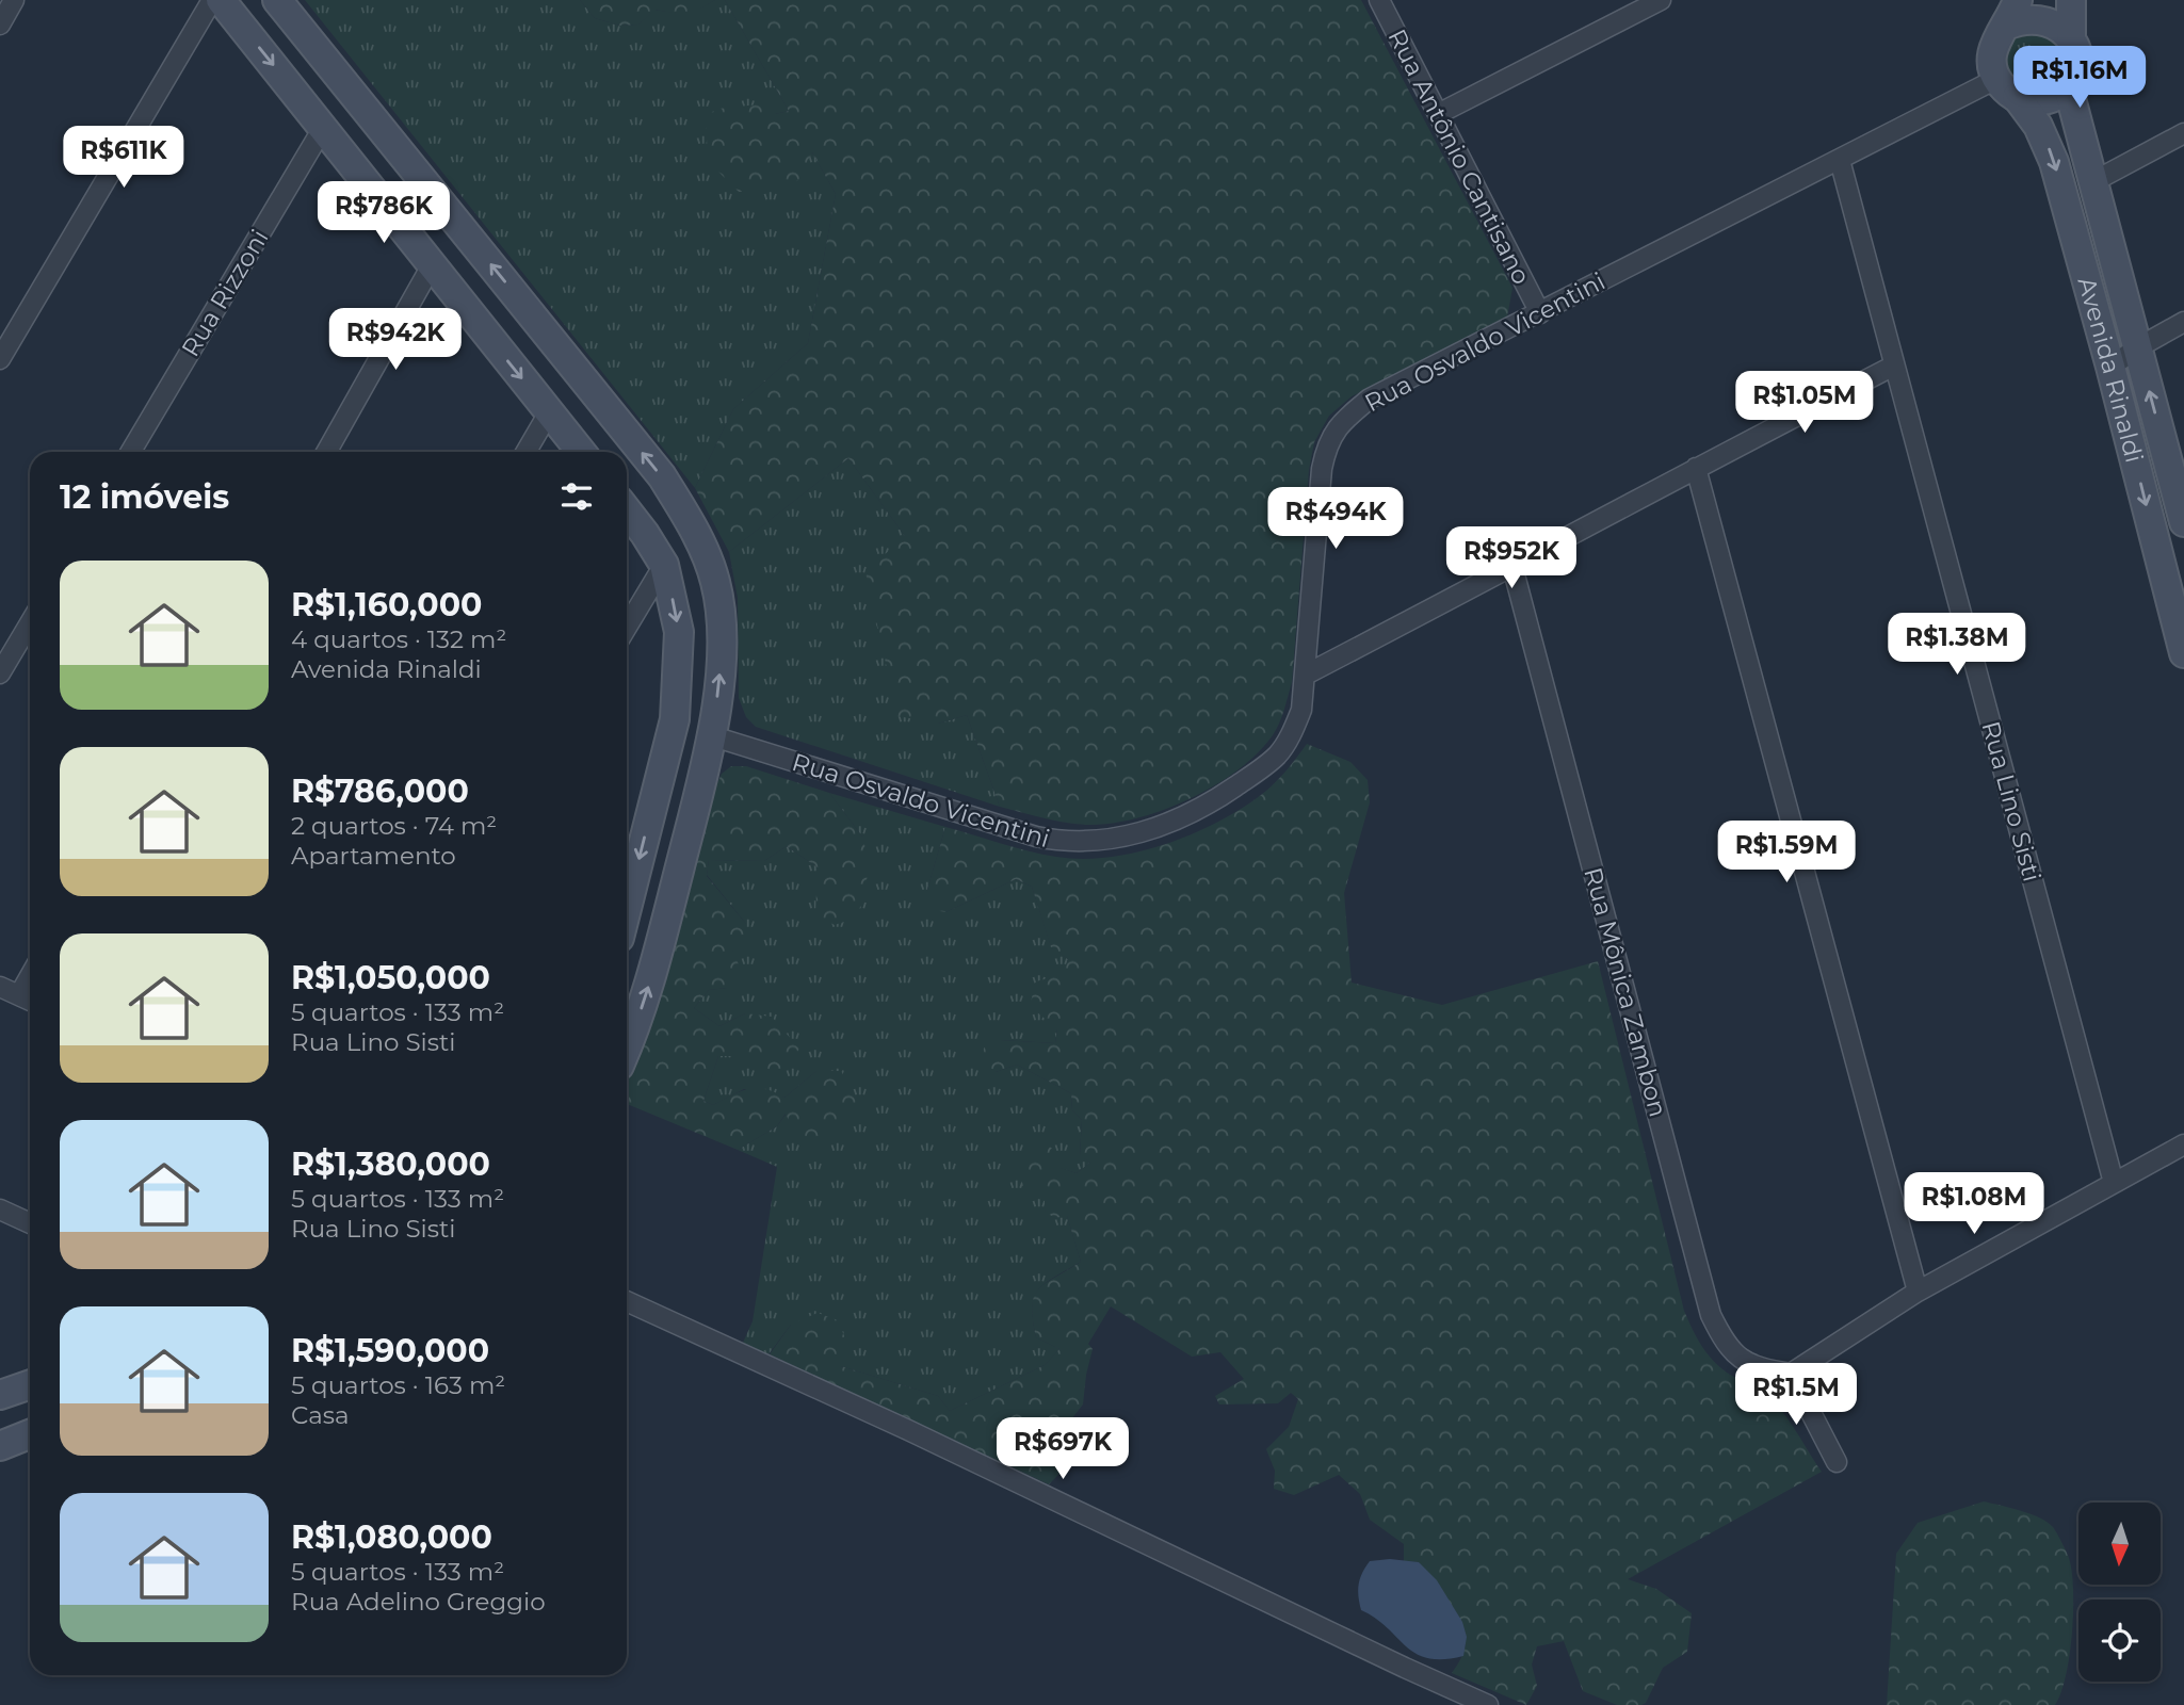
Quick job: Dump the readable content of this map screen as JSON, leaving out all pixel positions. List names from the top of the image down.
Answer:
{
  "streets": {
    "street": [
      "Rua Antônio Cantisano",
      "Rua Rizzoni",
      "Rua Osvaldo Vicentini",
      "Avenida Rinaldi",
      "Rua Lino Sisti",
      "Rua Mônica Zambon"
    ]
  },
  "crossings": [
    ["Rua Antônio Cantisano", "Rua Osvaldo Vicentini"],
    ["Rua Osvaldo Vicentini", "Avenida Rinaldi"],
    ["Rua Osvaldo Vicentini", "Rua Lino Sisti"]
  ],
  "north": "bottom",
  "page": {
    "price": [
      "R$1.16M",
      "R$611K",
      "R$786K",
      "R$942K",
      "R$1.05M",
      "R$494K",
      "R$952K",
      "R$1.38M",
      "R$1.59M",
      "R$1.08M",
      "R$1.5M",
      "R$697K"
    ],
    "heading": "12 imóveis",
    "list": [
      {
        "name": "R$1,160,000",
        "note": "4 quartos · 132 m² · Avenida Rinaldi"
      },
      {
        "name": "R$786,000",
        "note": "2 quartos · 74 m² · Apartamento"
      },
      {
        "name": "R$1,050,000",
        "note": "5 quartos · 133 m² · Rua Lino Sisti"
      },
      {
        "name": "R$1,380,000",
        "note": "5 quartos · 133 m² · Rua Lino Sisti"
      },
      {
        "name": "R$1,590,000",
        "note": "5 quartos · 163 m² · Casa"
      },
      {
        "name": "R$1,080,000",
        "note": "5 quartos · 133 m² · Rua Adelino Greggio"
      }
    ]
  }
}
